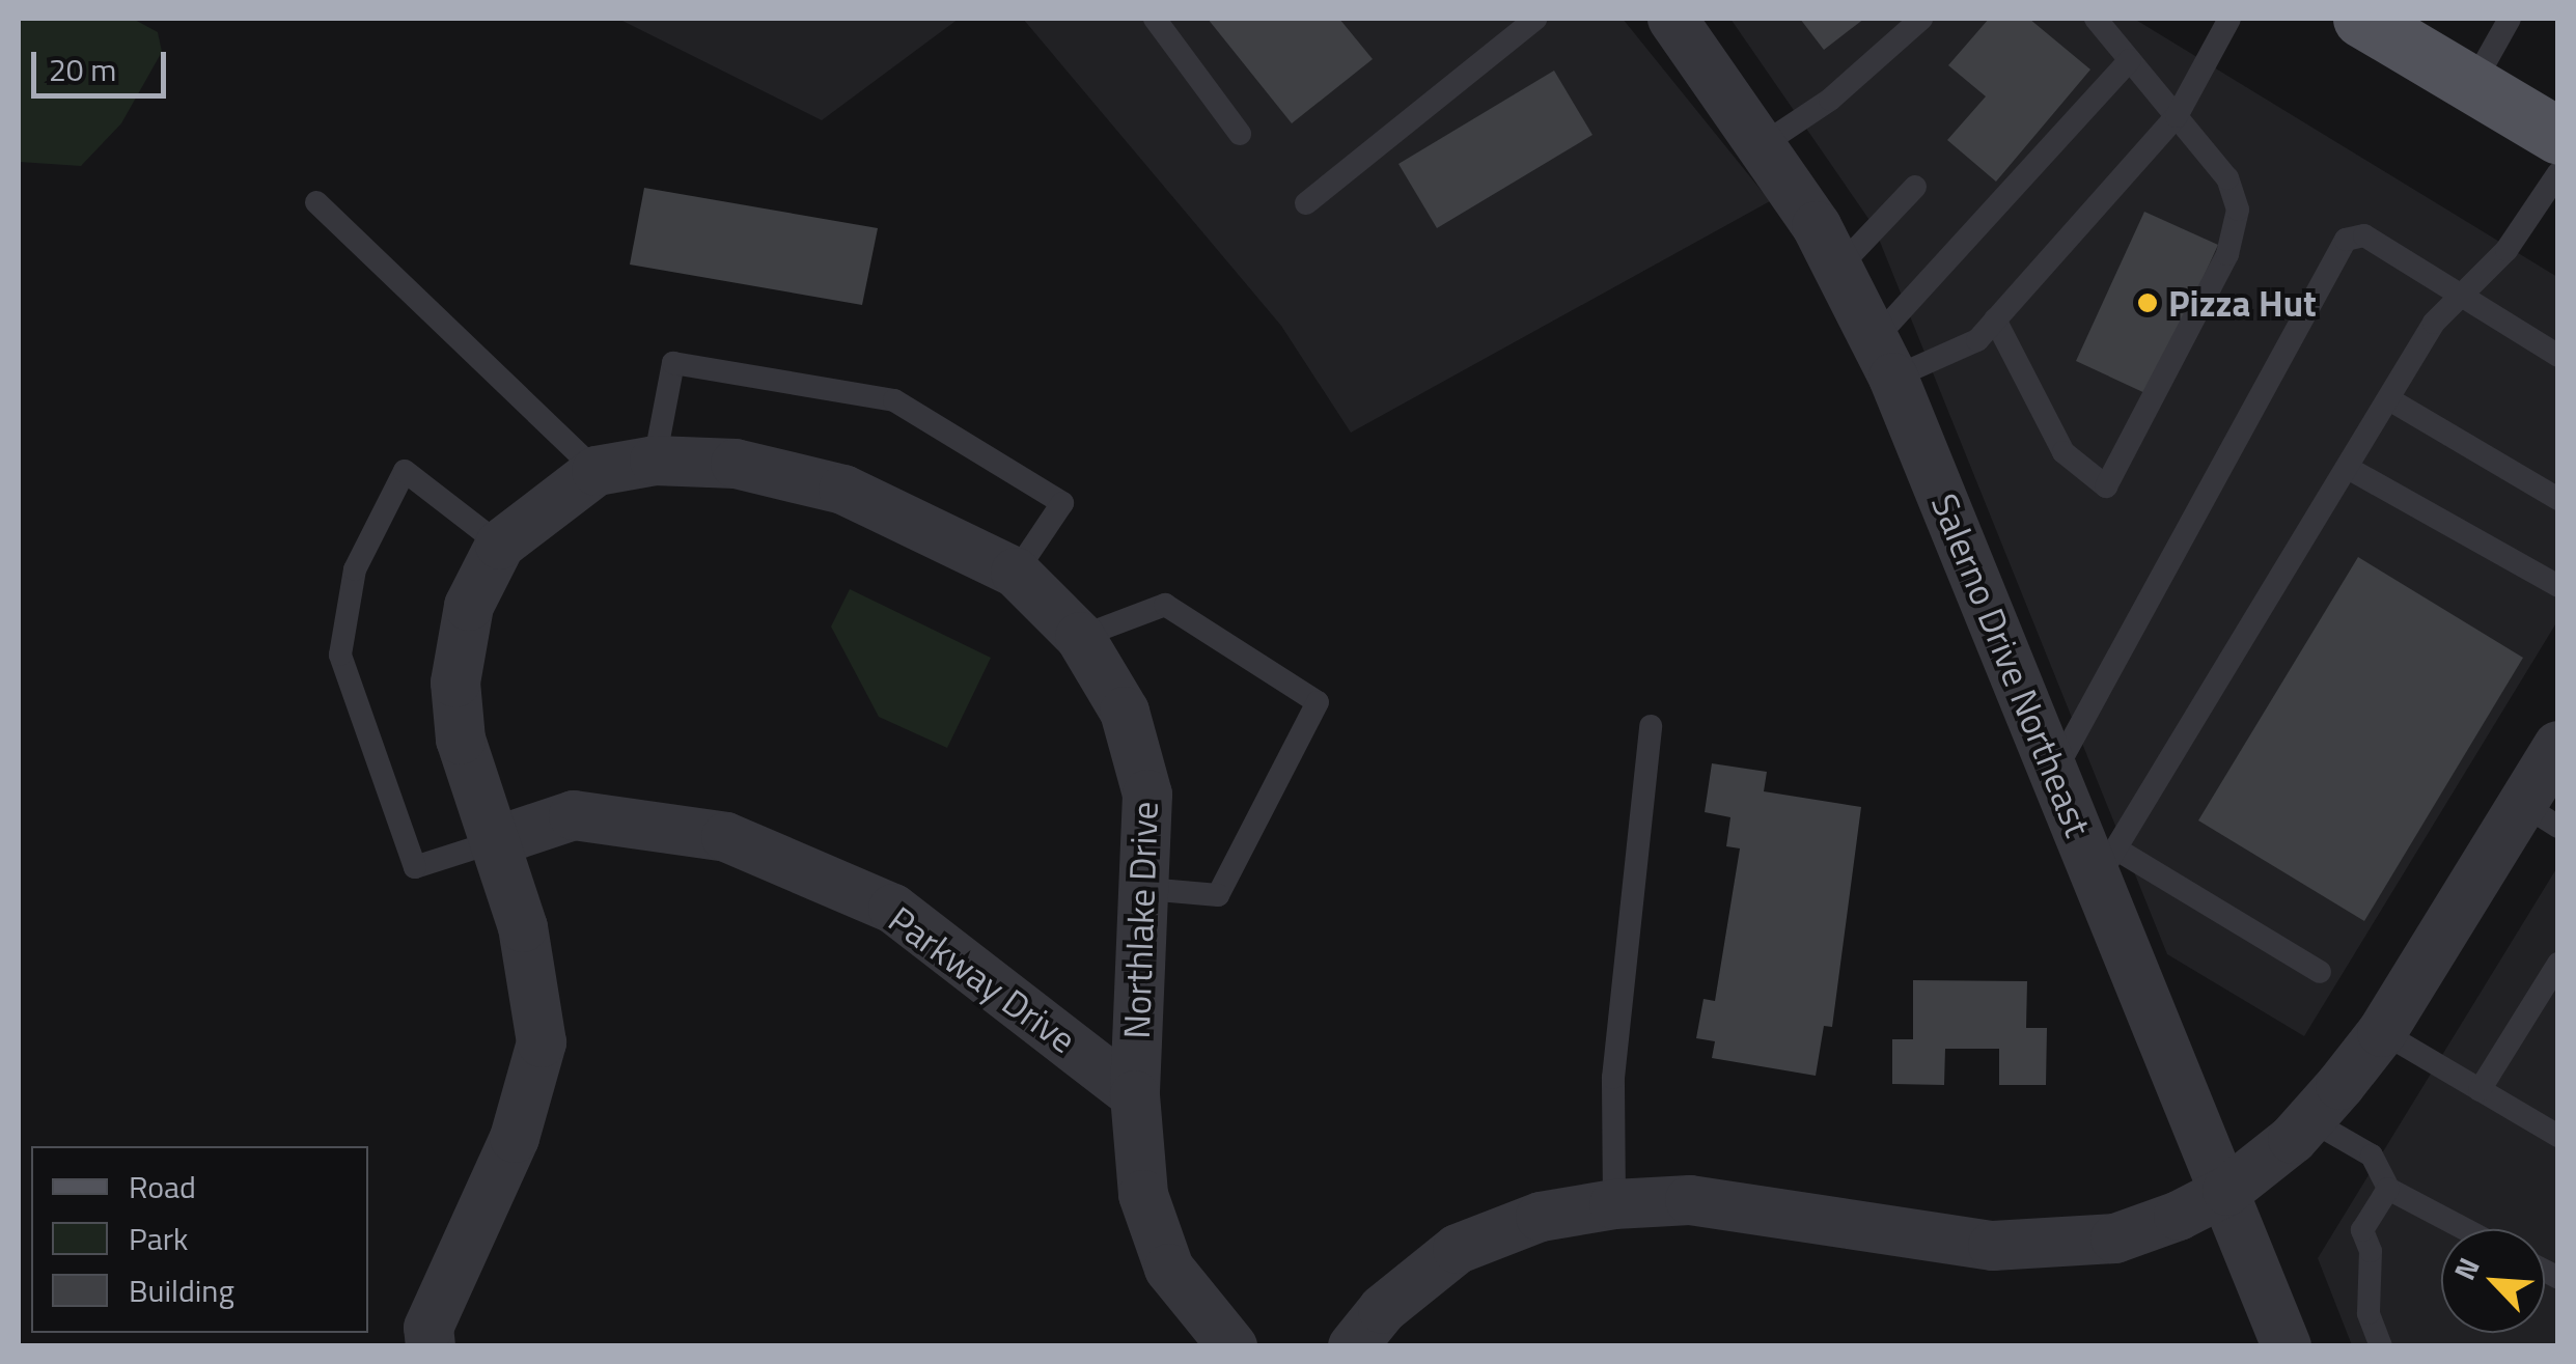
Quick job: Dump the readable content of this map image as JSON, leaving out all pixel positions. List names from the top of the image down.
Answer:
{
  "streets": {
    "street": ["Salerno Drive Northeast", "Northlake Drive", "Parkway Drive"]
  },
  "crossings": [
    ["Northlake Drive", "Parkway Drive"]
  ],
  "places": ["Pizza Hut"],
  "legend": ["Road", "Park", "Building"],
  "scale_bar": "20 m",
  "north": "top left"
}
